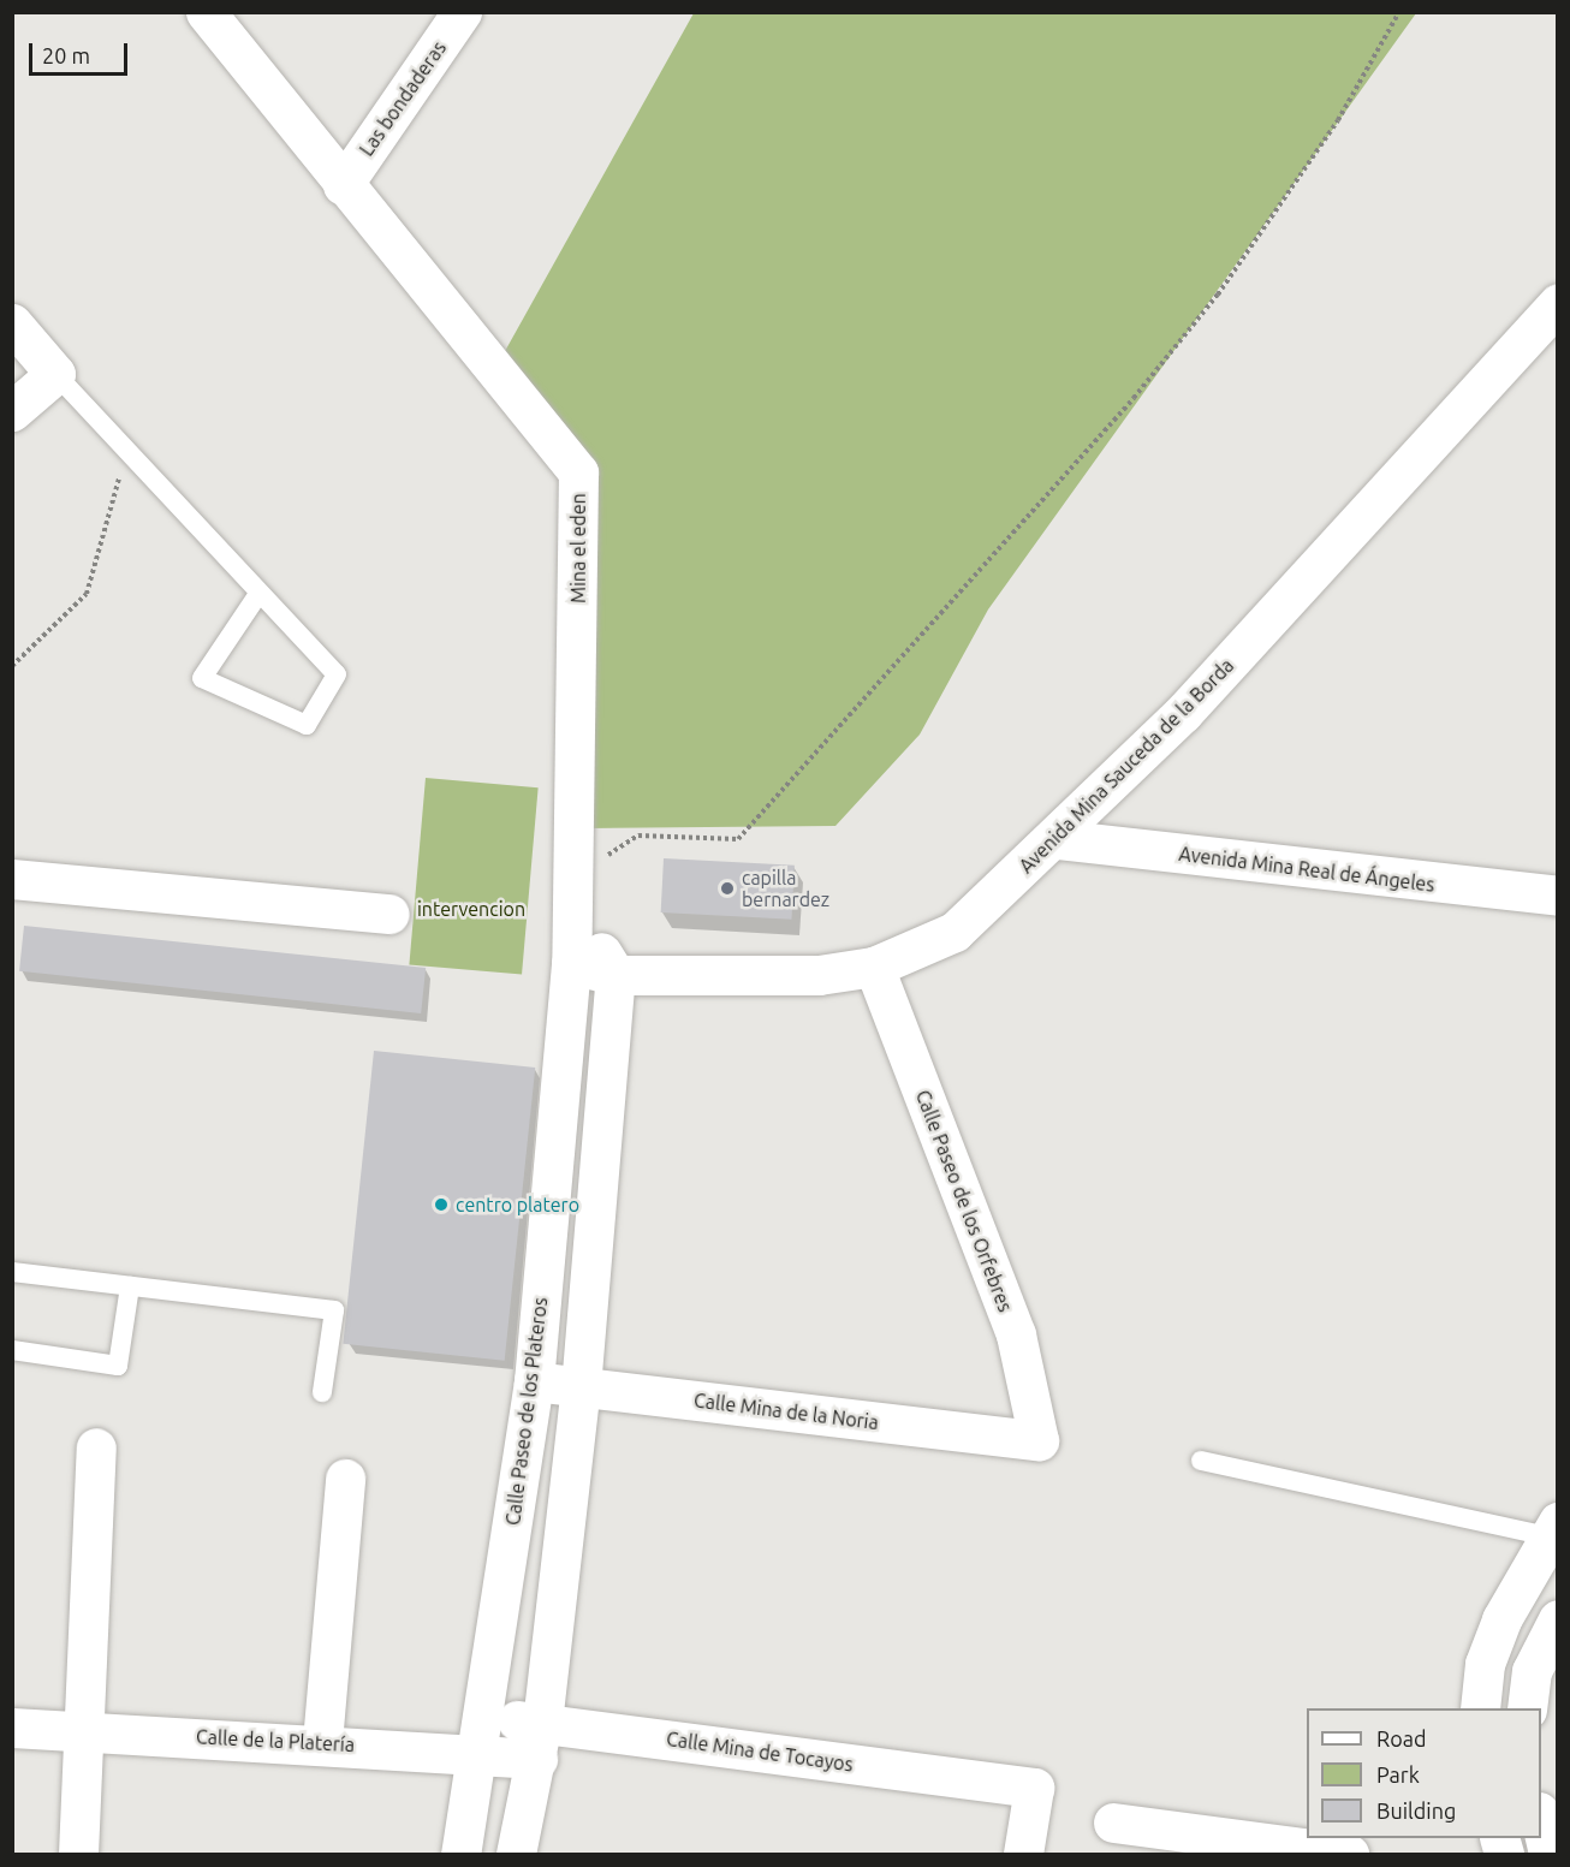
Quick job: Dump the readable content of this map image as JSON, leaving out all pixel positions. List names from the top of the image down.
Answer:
{
  "streets": {
    "street": [
      "Las bondaderas",
      "Mina el eden",
      "Avenida Mina Sauceda de la Borda",
      "Avenida Mina Real de Ángeles",
      "Calle Paseo de los Orfebres",
      "Calle Paseo de los Plateros",
      "Calle Mina de la Noria",
      "Calle de la Platería",
      "Calle Mina de Tocayos"
    ]
  },
  "crossings": [
    ["Las bondaderas", "Mina el eden"],
    ["Mina el eden", "Avenida Mina Sauceda de la Borda"],
    ["Mina el eden", "Calle Paseo de los Plateros"],
    ["Avenida Mina Sauceda de la Borda", "Avenida Mina Real de Ángeles"],
    ["Avenida Mina Sauceda de la Borda", "Calle Paseo de los Orfebres"],
    ["Avenida Mina Sauceda de la Borda", "Calle Paseo de los Plateros"],
    ["Calle Paseo de los Orfebres", "Calle Mina de la Noria"],
    ["Calle Paseo de los Plateros", "Calle Mina de la Noria"],
    ["Calle Paseo de los Plateros", "Calle de la Platería"],
    ["Calle de la Platería", "Calle Mina de Tocayos"]
  ],
  "parks": ["intervencion"],
  "places": ["capilla bernardez", "centro platero"],
  "legend": ["Road", "Park", "Building"],
  "scale_bar": "20 m"
}
